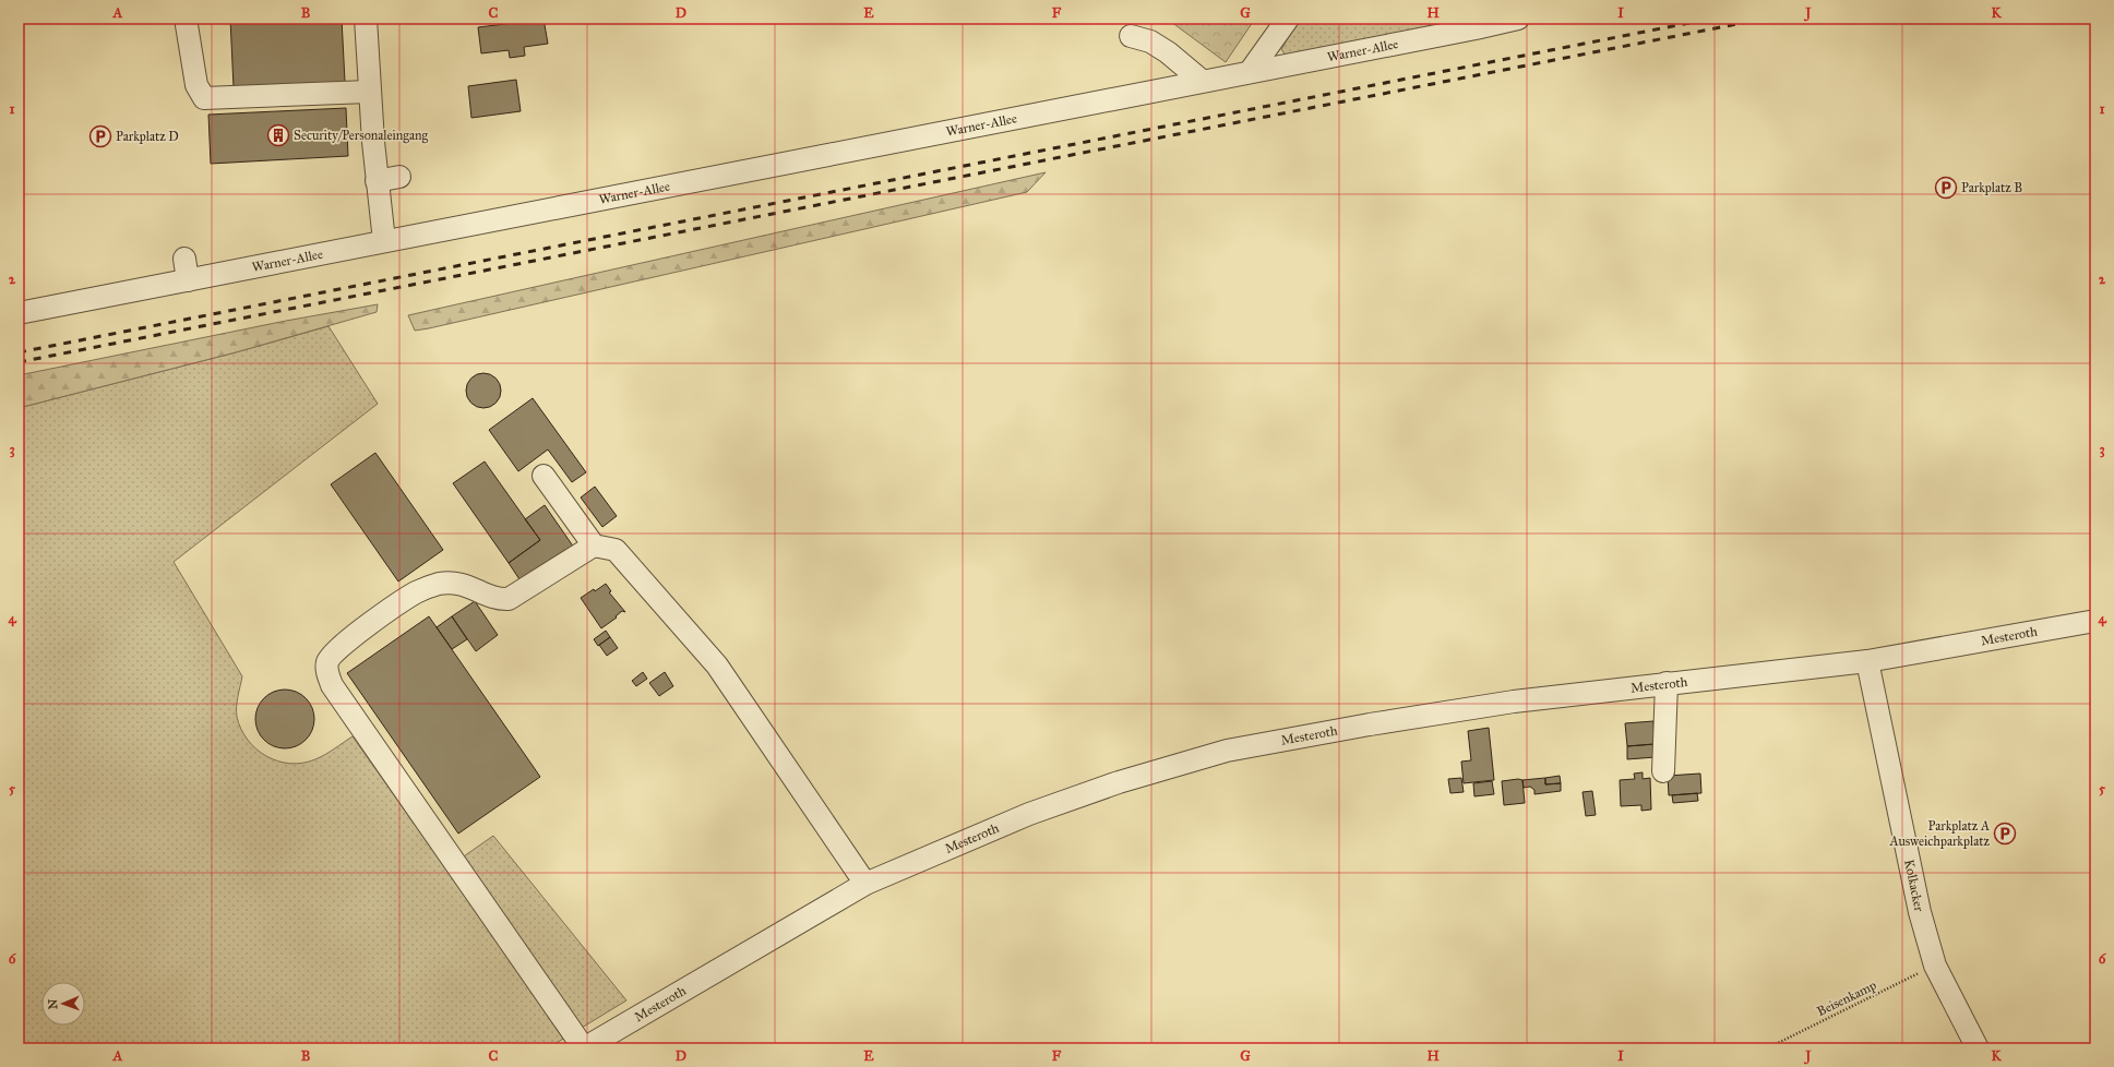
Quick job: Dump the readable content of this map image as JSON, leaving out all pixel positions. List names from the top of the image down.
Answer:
{
  "streets": {
    "street": ["Warner-Allee", "Mesteroth", "Kolkacker"],
    "path": ["Beisenkamp"]
  },
  "crossings": [
    ["Mesteroth", "Kolkacker"],
    ["Kolkacker", "Beisenkamp"]
  ],
  "places": {
    "building": ["Security/Personaleingang"],
    "parking": ["Parkplatz D", "Parkplatz B", "Parkplatz A Ausweichparkplatz"]
  },
  "north": "left",
  "grid": {
    "columns": [
      "A",
      "B",
      "C",
      "D",
      "E",
      "F",
      "G",
      "H",
      "I",
      "J",
      "K"
    ],
    "rows": [
      "1",
      "2",
      "3",
      "4",
      "5",
      "6"
    ]
  }
}
